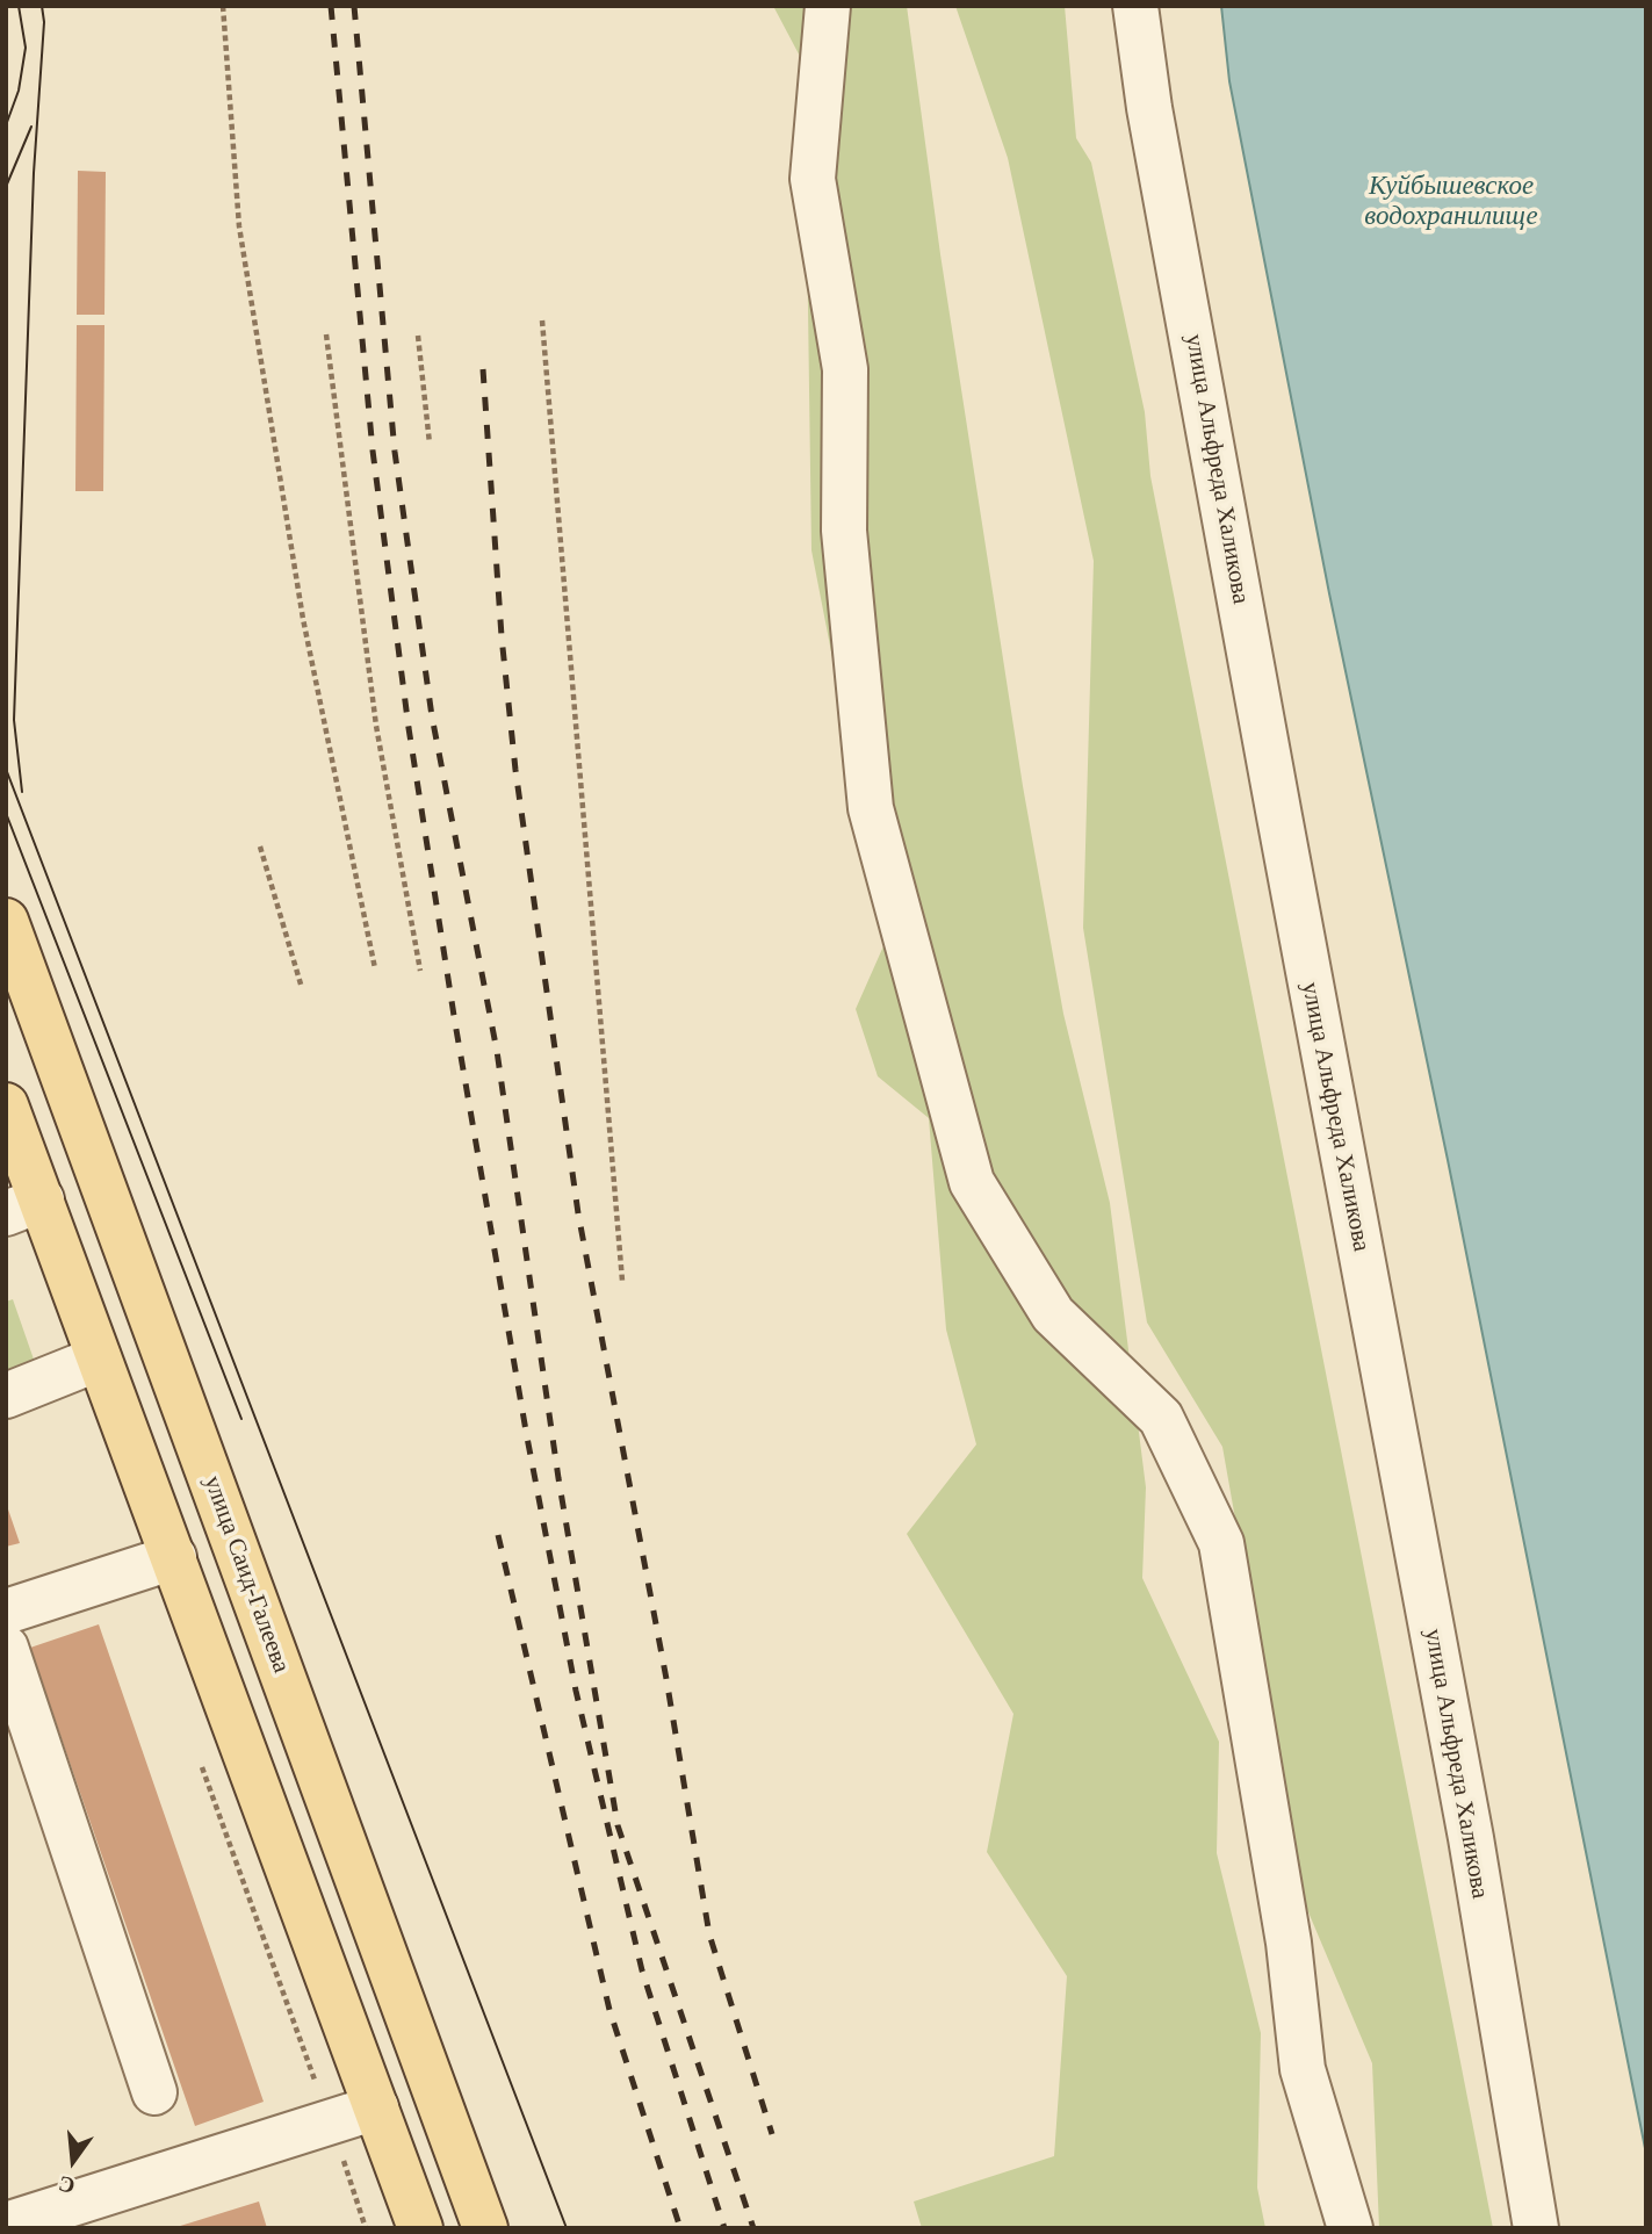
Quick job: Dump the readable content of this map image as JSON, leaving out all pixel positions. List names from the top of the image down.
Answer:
{
  "streets": {
    "main road": ["улица Саид-Галеева"],
    "street": ["улица Альфреда Халикова"]
  },
  "water": ["Куйбышевское водохранилище"],
  "north": "bottom"
}
